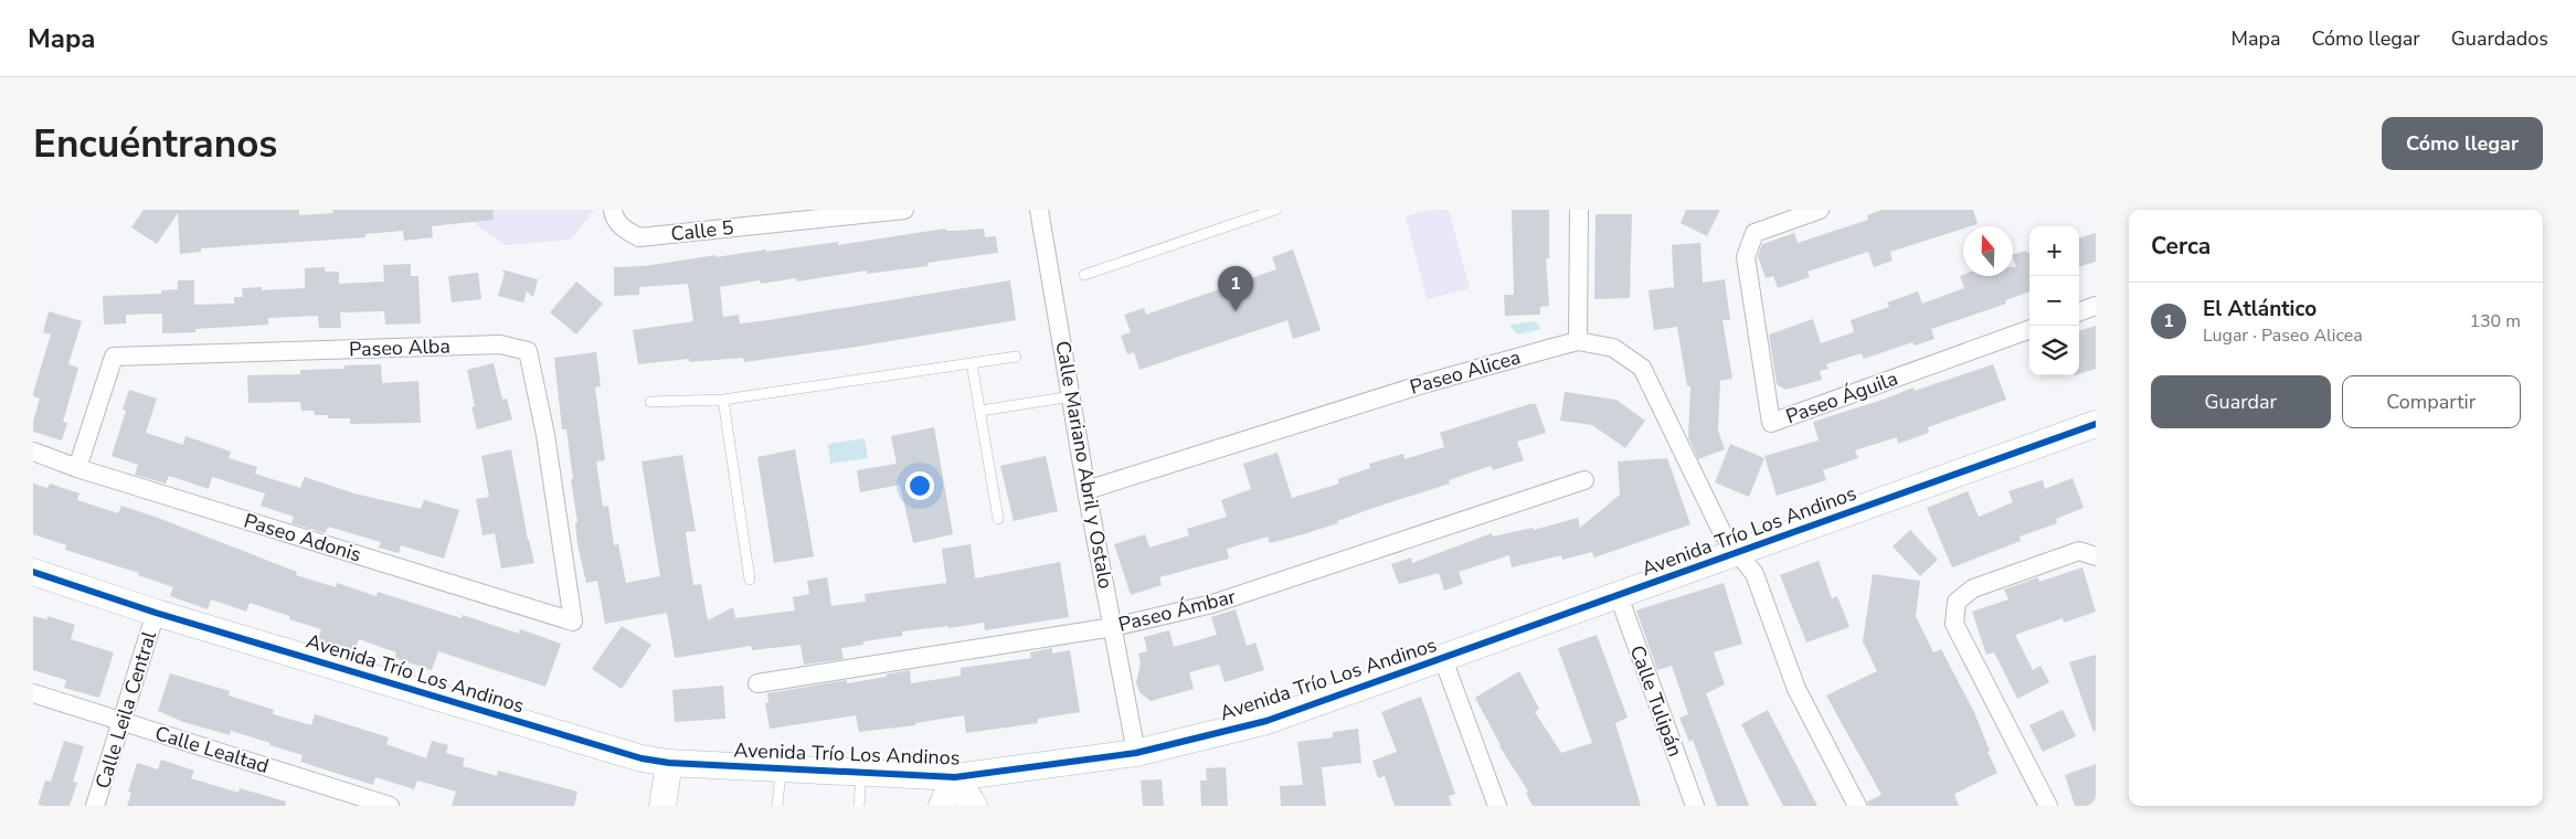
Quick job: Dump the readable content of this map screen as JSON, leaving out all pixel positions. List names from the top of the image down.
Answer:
{
  "streets": {
    "street": [
      "Calle 5",
      "Paseo Alba",
      "Paseo Alicea",
      "Paseo Águila",
      "Calle Mariano Abril y Ostalo",
      "Avenida Trío Los Andinos",
      "Paseo Adonis",
      "Paseo Ámbar",
      "Calle Tulipán",
      "Calle Leila Central",
      "Calle Lealtad"
    ]
  },
  "crossings": [
    ["Paseo Alba", "Paseo Adonis"],
    ["Paseo Alicea", "Calle Mariano Abril y Ostalo"],
    ["Paseo Alicea", "Avenida Trío Los Andinos"],
    ["Calle Mariano Abril y Ostalo", "Avenida Trío Los Andinos"],
    ["Calle Mariano Abril y Ostalo", "Paseo Ámbar"],
    ["Avenida Trío Los Andinos", "Calle Tulipán"],
    ["Avenida Trío Los Andinos", "Calle Leila Central"],
    ["Calle Leila Central", "Calle Lealtad"]
  ],
  "north": "top",
  "page": {
    "header": "Mapa",
    "nav": ["Mapa", "Cómo llegar", "Guardados"],
    "buttons": [
      "Cómo llegar",
      ["Guardar", "Compartir"]
    ],
    "title": "Encuéntranos",
    "heading": "Cerca",
    "map_buttons": ["+", "−"],
    "pins": "1",
    "list": [
      {
        "mark": "1",
        "name": "El Atlántico",
        "note": "Lugar · Paseo Alicea",
        "value": "130 m"
      }
    ]
  }
}
